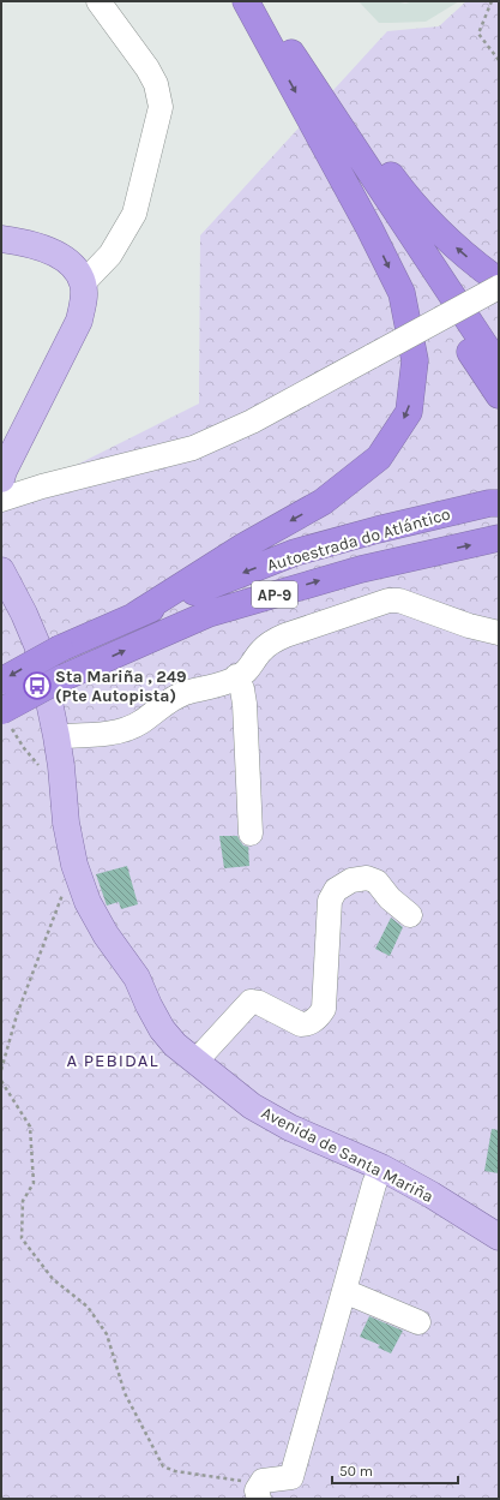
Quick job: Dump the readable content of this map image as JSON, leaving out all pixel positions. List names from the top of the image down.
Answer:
{
  "streets": {
    "highway": ["Autoestrada do Atlántico", "AP-9"],
    "main road": ["Avenida de Santa Mariña"]
  },
  "districts": ["A PEBIDAL"],
  "places": {
    "bus stop": ["Sta Mariña , 249 (Pte Autopista)"]
  },
  "scale_bar": "50 m"
}
